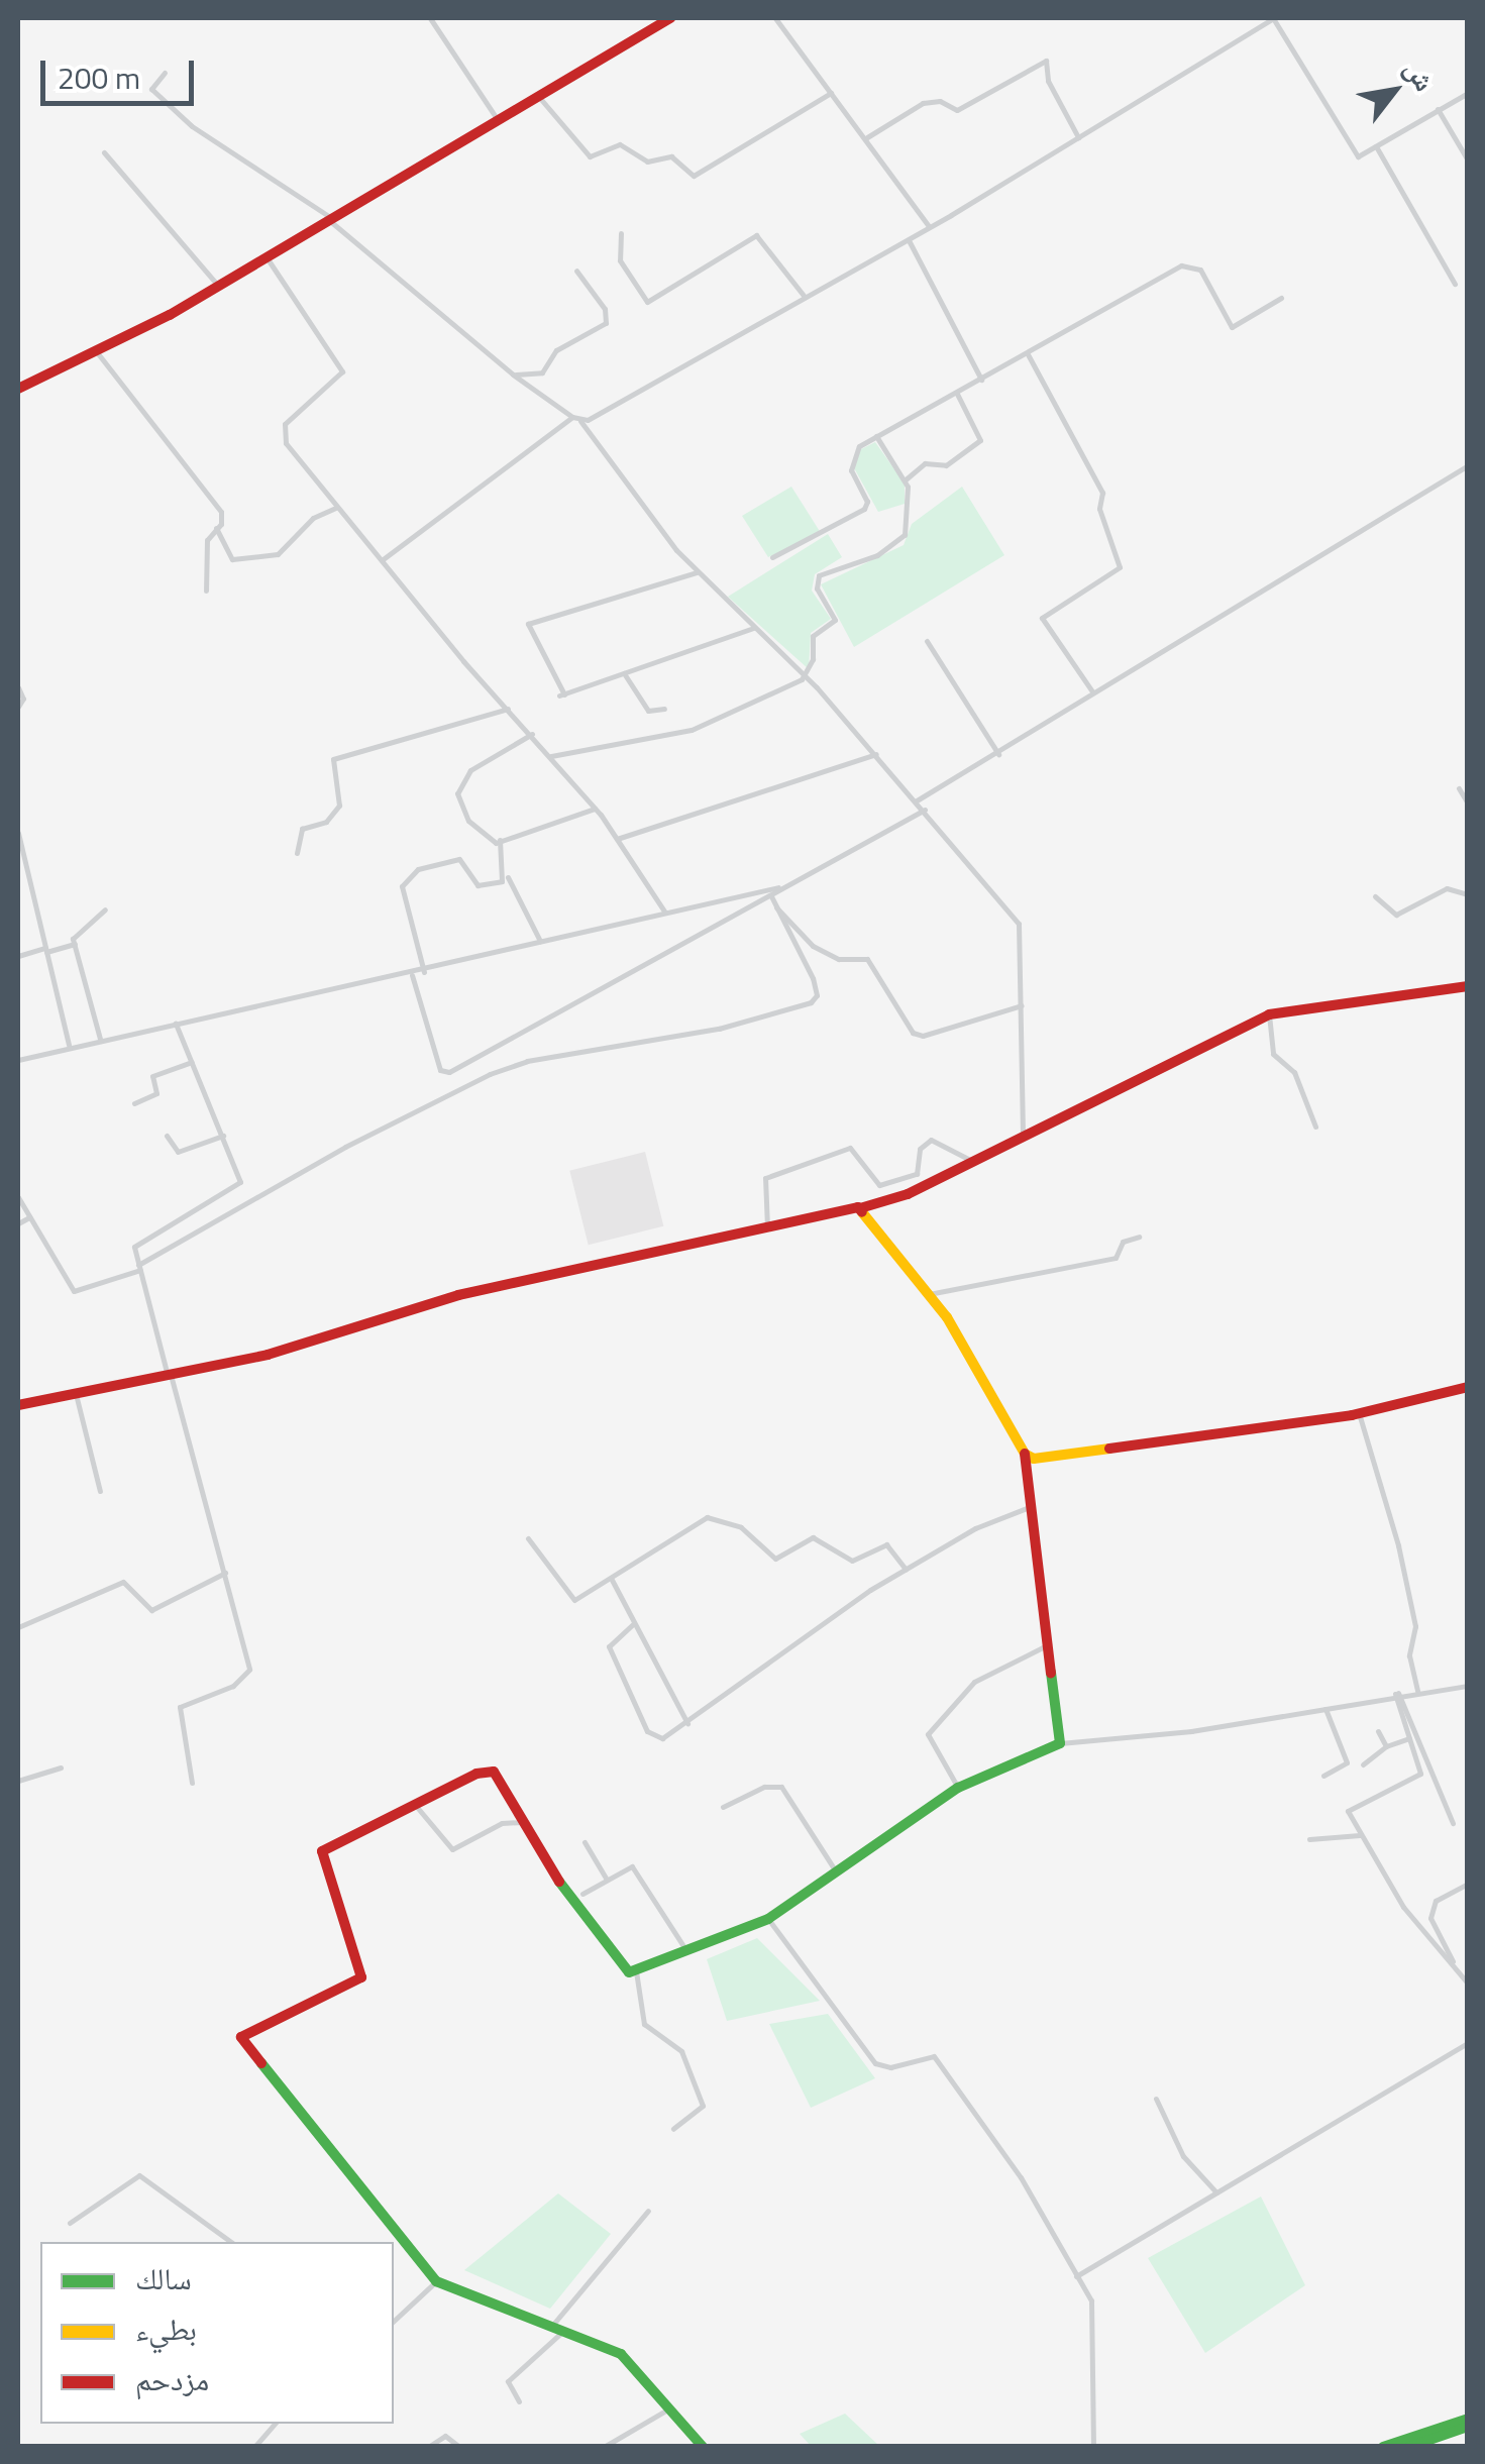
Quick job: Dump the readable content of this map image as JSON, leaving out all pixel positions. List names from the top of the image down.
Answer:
{
  "legend": ["سالك", "بطيء", "مزدحم"],
  "scale_bar": "200 m",
  "north": "top right"
}
